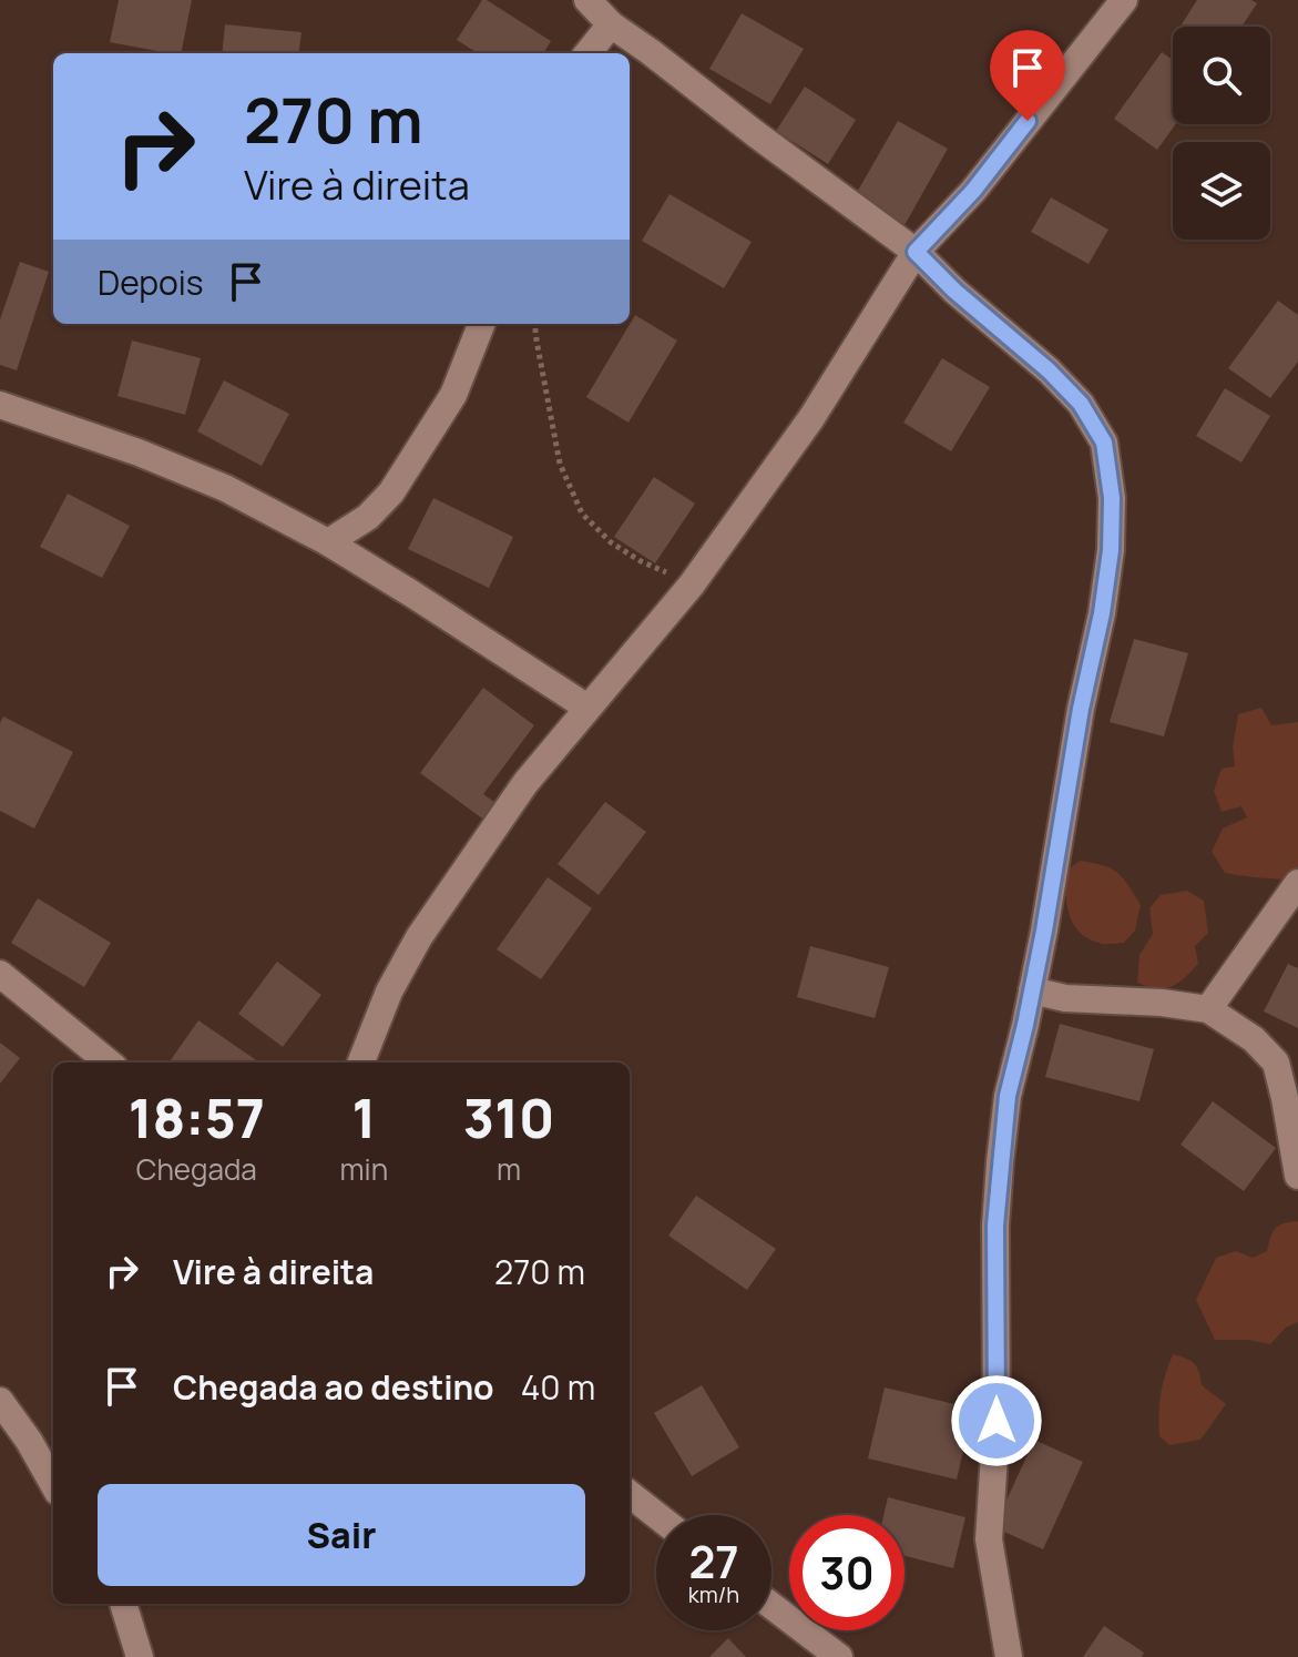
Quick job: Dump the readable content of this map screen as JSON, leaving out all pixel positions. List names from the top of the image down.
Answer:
{
  "page": {
    "turn": ["270 m", "Vire à direita"],
    "then": "Depois",
    "eta": [
      "18:57",
      "Chegada",
      "1",
      "min",
      "310",
      "m"
    ],
    "list": [
      {
        "name": "Vire à direita",
        "value": "270 m"
      },
      {
        "name": "Chegada ao destino",
        "value": "40 m"
      }
    ],
    "buttons": "Sair",
    "speed": "27 km/h",
    "limit": "30"
  }
}
